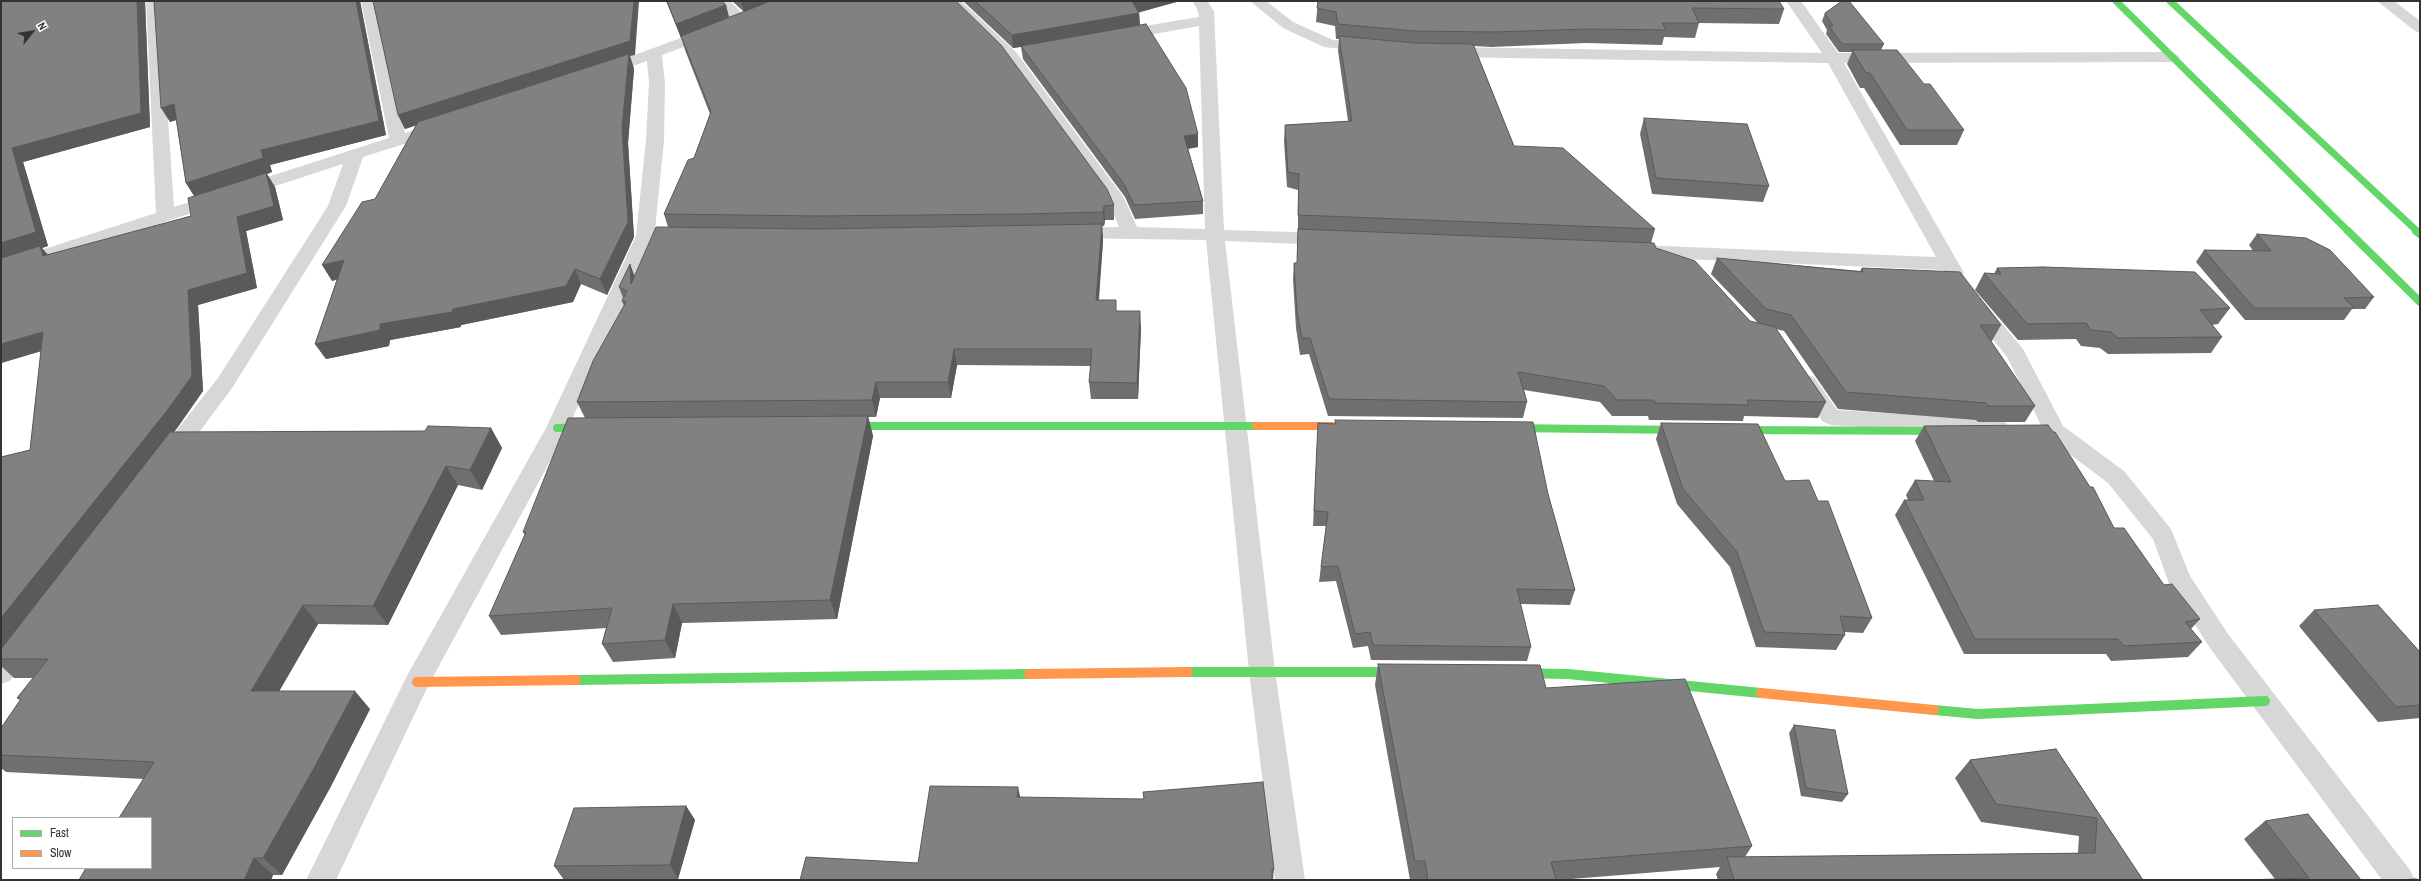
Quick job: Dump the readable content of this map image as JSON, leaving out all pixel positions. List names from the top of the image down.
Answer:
{
  "legend": ["Fast", "Slow"],
  "north": "top right"
}
